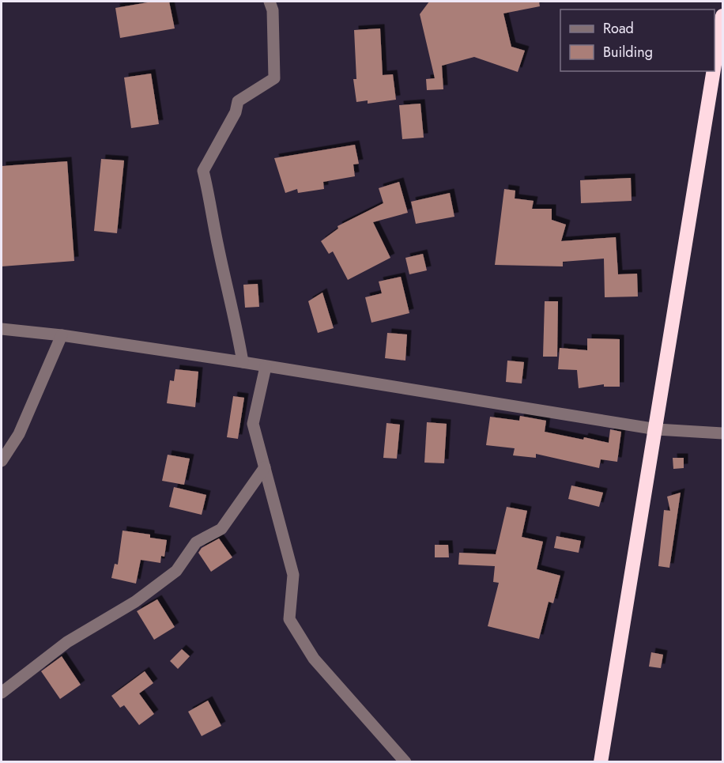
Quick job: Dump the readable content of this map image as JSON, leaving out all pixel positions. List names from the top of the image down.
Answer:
{
  "legend": ["Road", "Building"]
}
